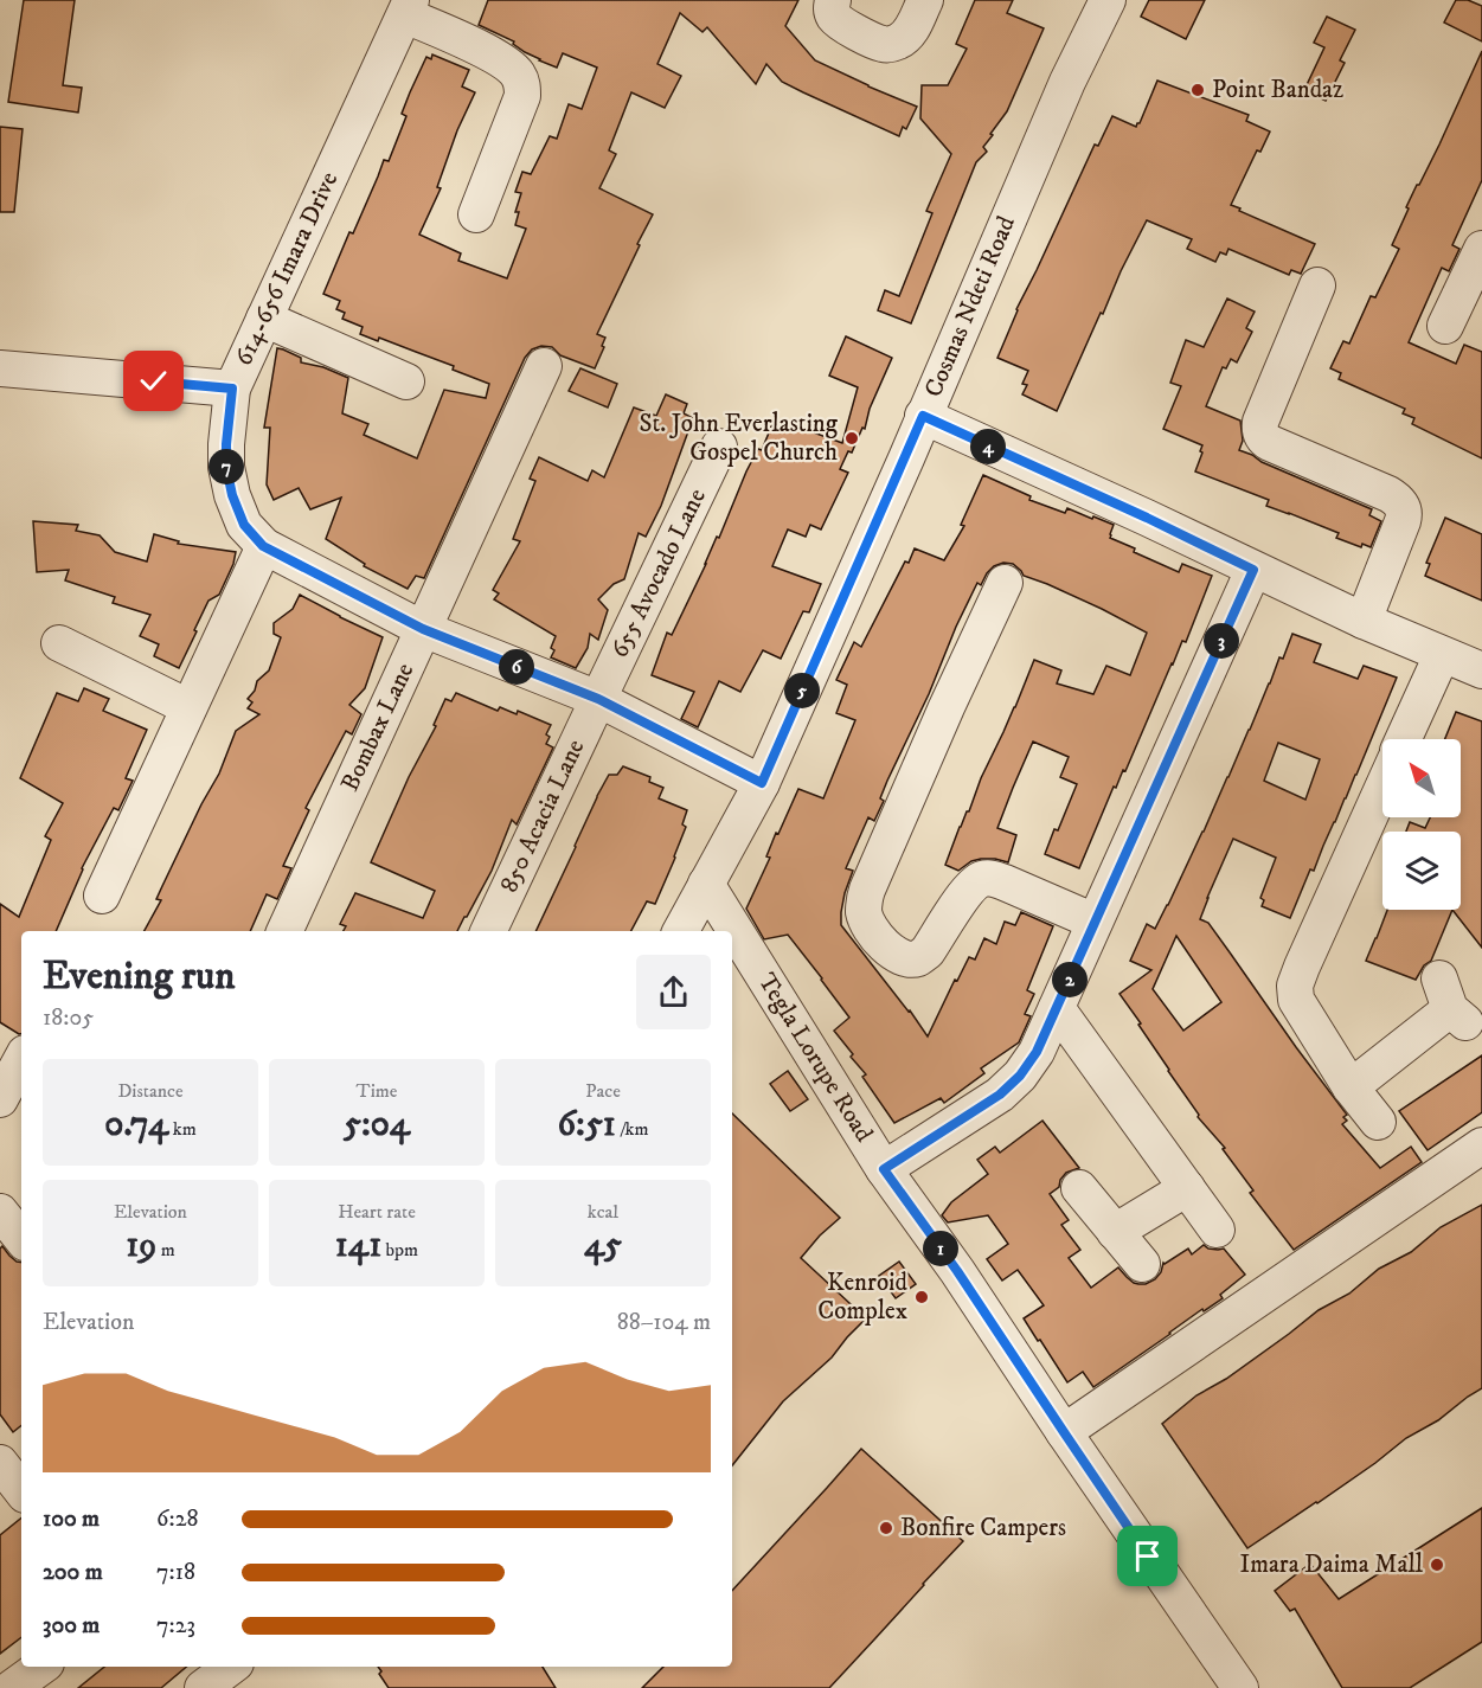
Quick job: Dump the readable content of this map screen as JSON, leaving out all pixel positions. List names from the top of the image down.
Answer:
{
  "streets": {
    "street": [
      "614-656 Imara Drive",
      "Cosmas Ndeti Road",
      "655 Avocado Lane",
      "Bombax Lane",
      "850 Acacia Lane",
      "Tegla Lorupe Road"
    ]
  },
  "crossings": [
    ["614-656 Imara Drive", "Cosmas Ndeti Road"],
    ["614-656 Imara Drive", "655 Avocado Lane"],
    ["614-656 Imara Drive", "Bombax Lane"],
    ["614-656 Imara Drive", "850 Acacia Lane"],
    ["Cosmas Ndeti Road", "Tegla Lorupe Road"],
    ["655 Avocado Lane", "850 Acacia Lane"]
  ],
  "places": [
    "Point Bandaz",
    "St. John Everlasting Gospel Church",
    "Kenroid Complex",
    "Bonfire Campers",
    "Imara Daima Mall"
  ],
  "north": "top left",
  "page": {
    "pins": [
      "4",
      "7",
      "3",
      "6",
      "5",
      "2",
      "1"
    ],
    "heading": ["Evening run", "18:05"],
    "stats": [
      ["Distance", "0.74 km"],
      ["Time", "5:04"],
      ["Pace", "6:51 /km"],
      ["Elevation", "19 m"],
      ["Heart rate", "141 bpm"],
      ["kcal", "45"]
    ],
    "chart": ["Elevation", "88–104 m"],
    "list": [
      {
        "name": "100 m",
        "note": "6:28"
      },
      {
        "name": "200 m",
        "note": "7:18"
      },
      {
        "name": "300 m",
        "note": "7:23"
      }
    ]
  }
}
